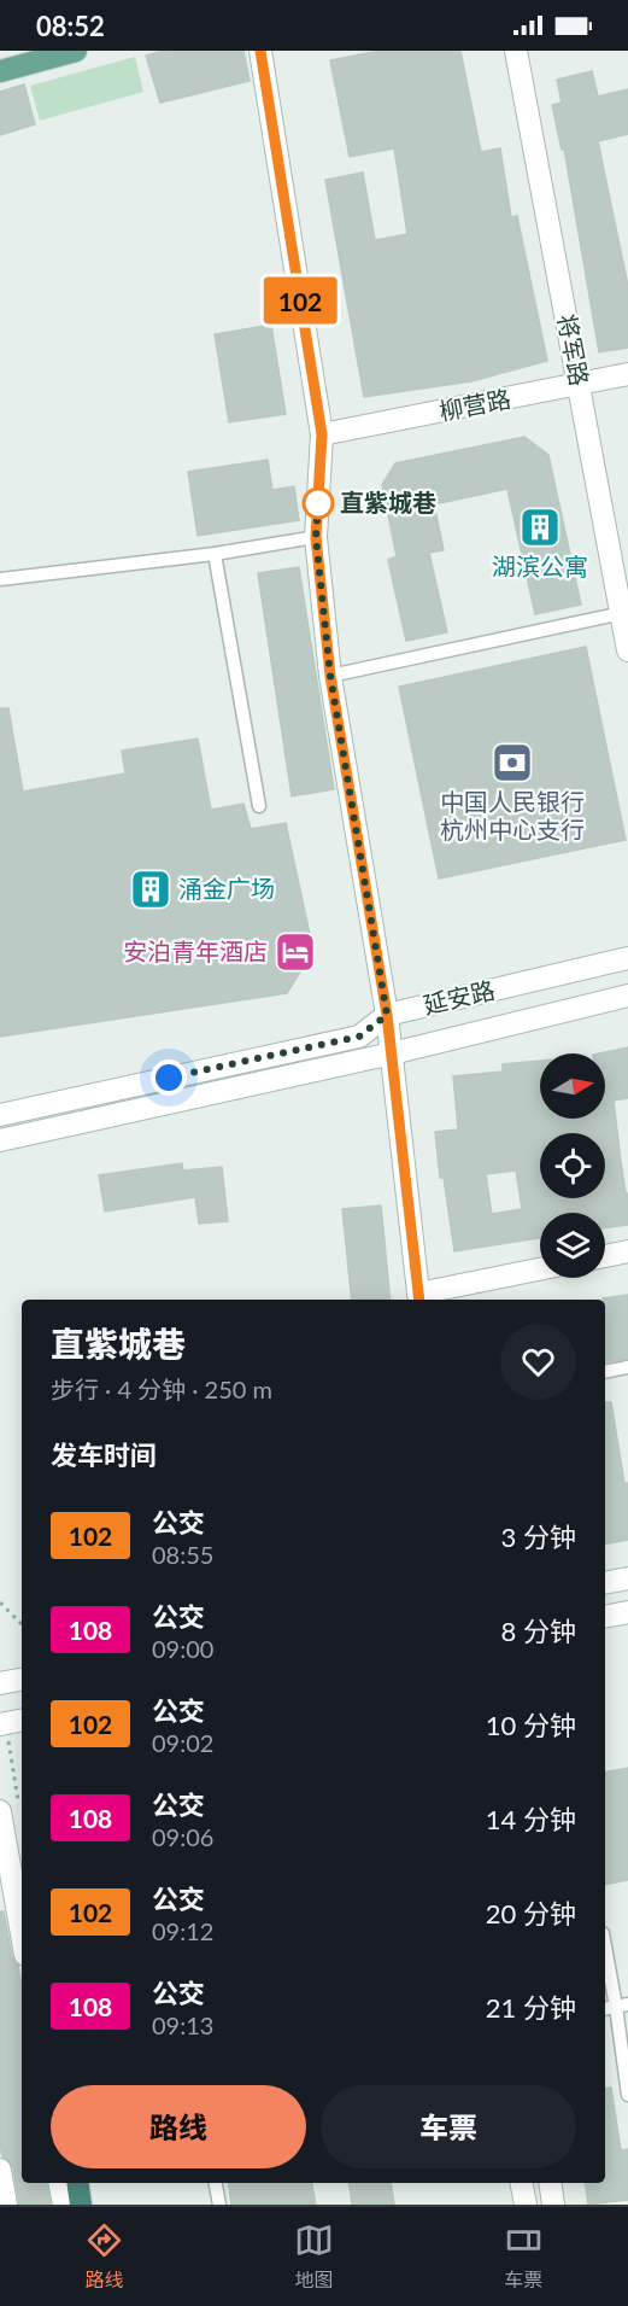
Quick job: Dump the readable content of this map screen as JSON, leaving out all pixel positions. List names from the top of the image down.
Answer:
{
  "streets": {
    "street": ["将军路", "柳营路", "延安路"]
  },
  "crossings": [
    ["将军路", "柳营路"]
  ],
  "places": {
    "other": ["直紫城巷"],
    "building": ["湖滨公寓", "涌金广场"],
    "bank": ["中国人民银行 杭州中心支行"],
    "hotel": ["安泊青年酒店"]
  },
  "lines": ["bus line 102"],
  "north": "right",
  "page": {
    "status": "08:52",
    "on_map": "102",
    "heading": [
      ["直紫城巷", "步行 · 4 分钟 · 250 m"],
      "发车时间"
    ],
    "list": [
      {
        "mark": "102",
        "name": "公交",
        "note": "08:55",
        "value": "3 分钟"
      },
      {
        "mark": "108",
        "name": "公交",
        "note": "09:00",
        "value": "8 分钟"
      },
      {
        "mark": "102",
        "name": "公交",
        "note": "09:02",
        "value": "10 分钟"
      },
      {
        "mark": "108",
        "name": "公交",
        "note": "09:06",
        "value": "14 分钟"
      },
      {
        "mark": "102",
        "name": "公交",
        "note": "09:12",
        "value": "20 分钟"
      },
      {
        "mark": "108",
        "name": "公交",
        "note": "09:13",
        "value": "21 分钟"
      }
    ],
    "buttons": ["路线", "车票"],
    "tabs": ["路线", "地图", "车票"]
  }
}
